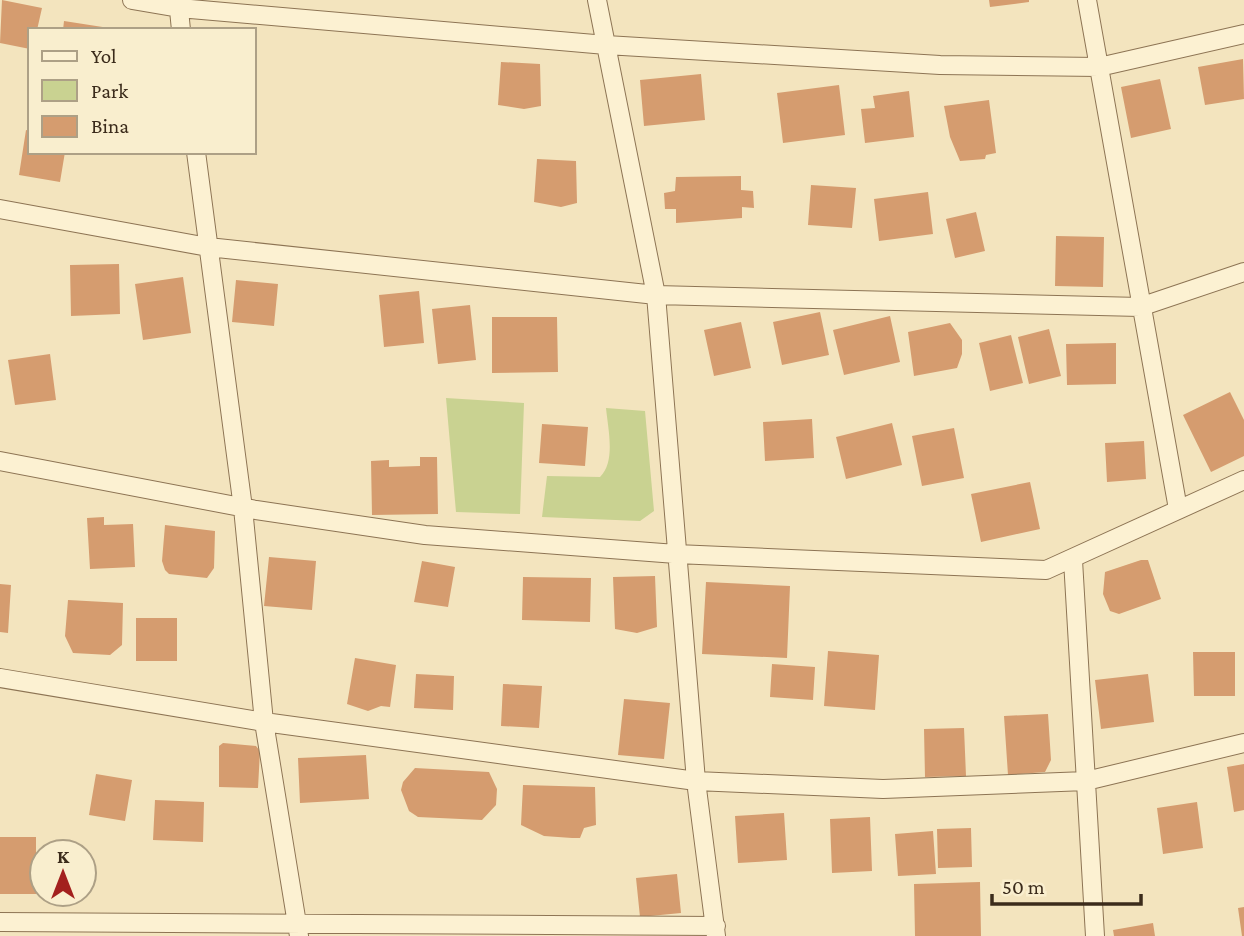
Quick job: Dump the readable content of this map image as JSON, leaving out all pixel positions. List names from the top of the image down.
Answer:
{
  "legend": ["Yol", "Park", "Bina"],
  "scale_bar": "50 m",
  "north": "top"
}
